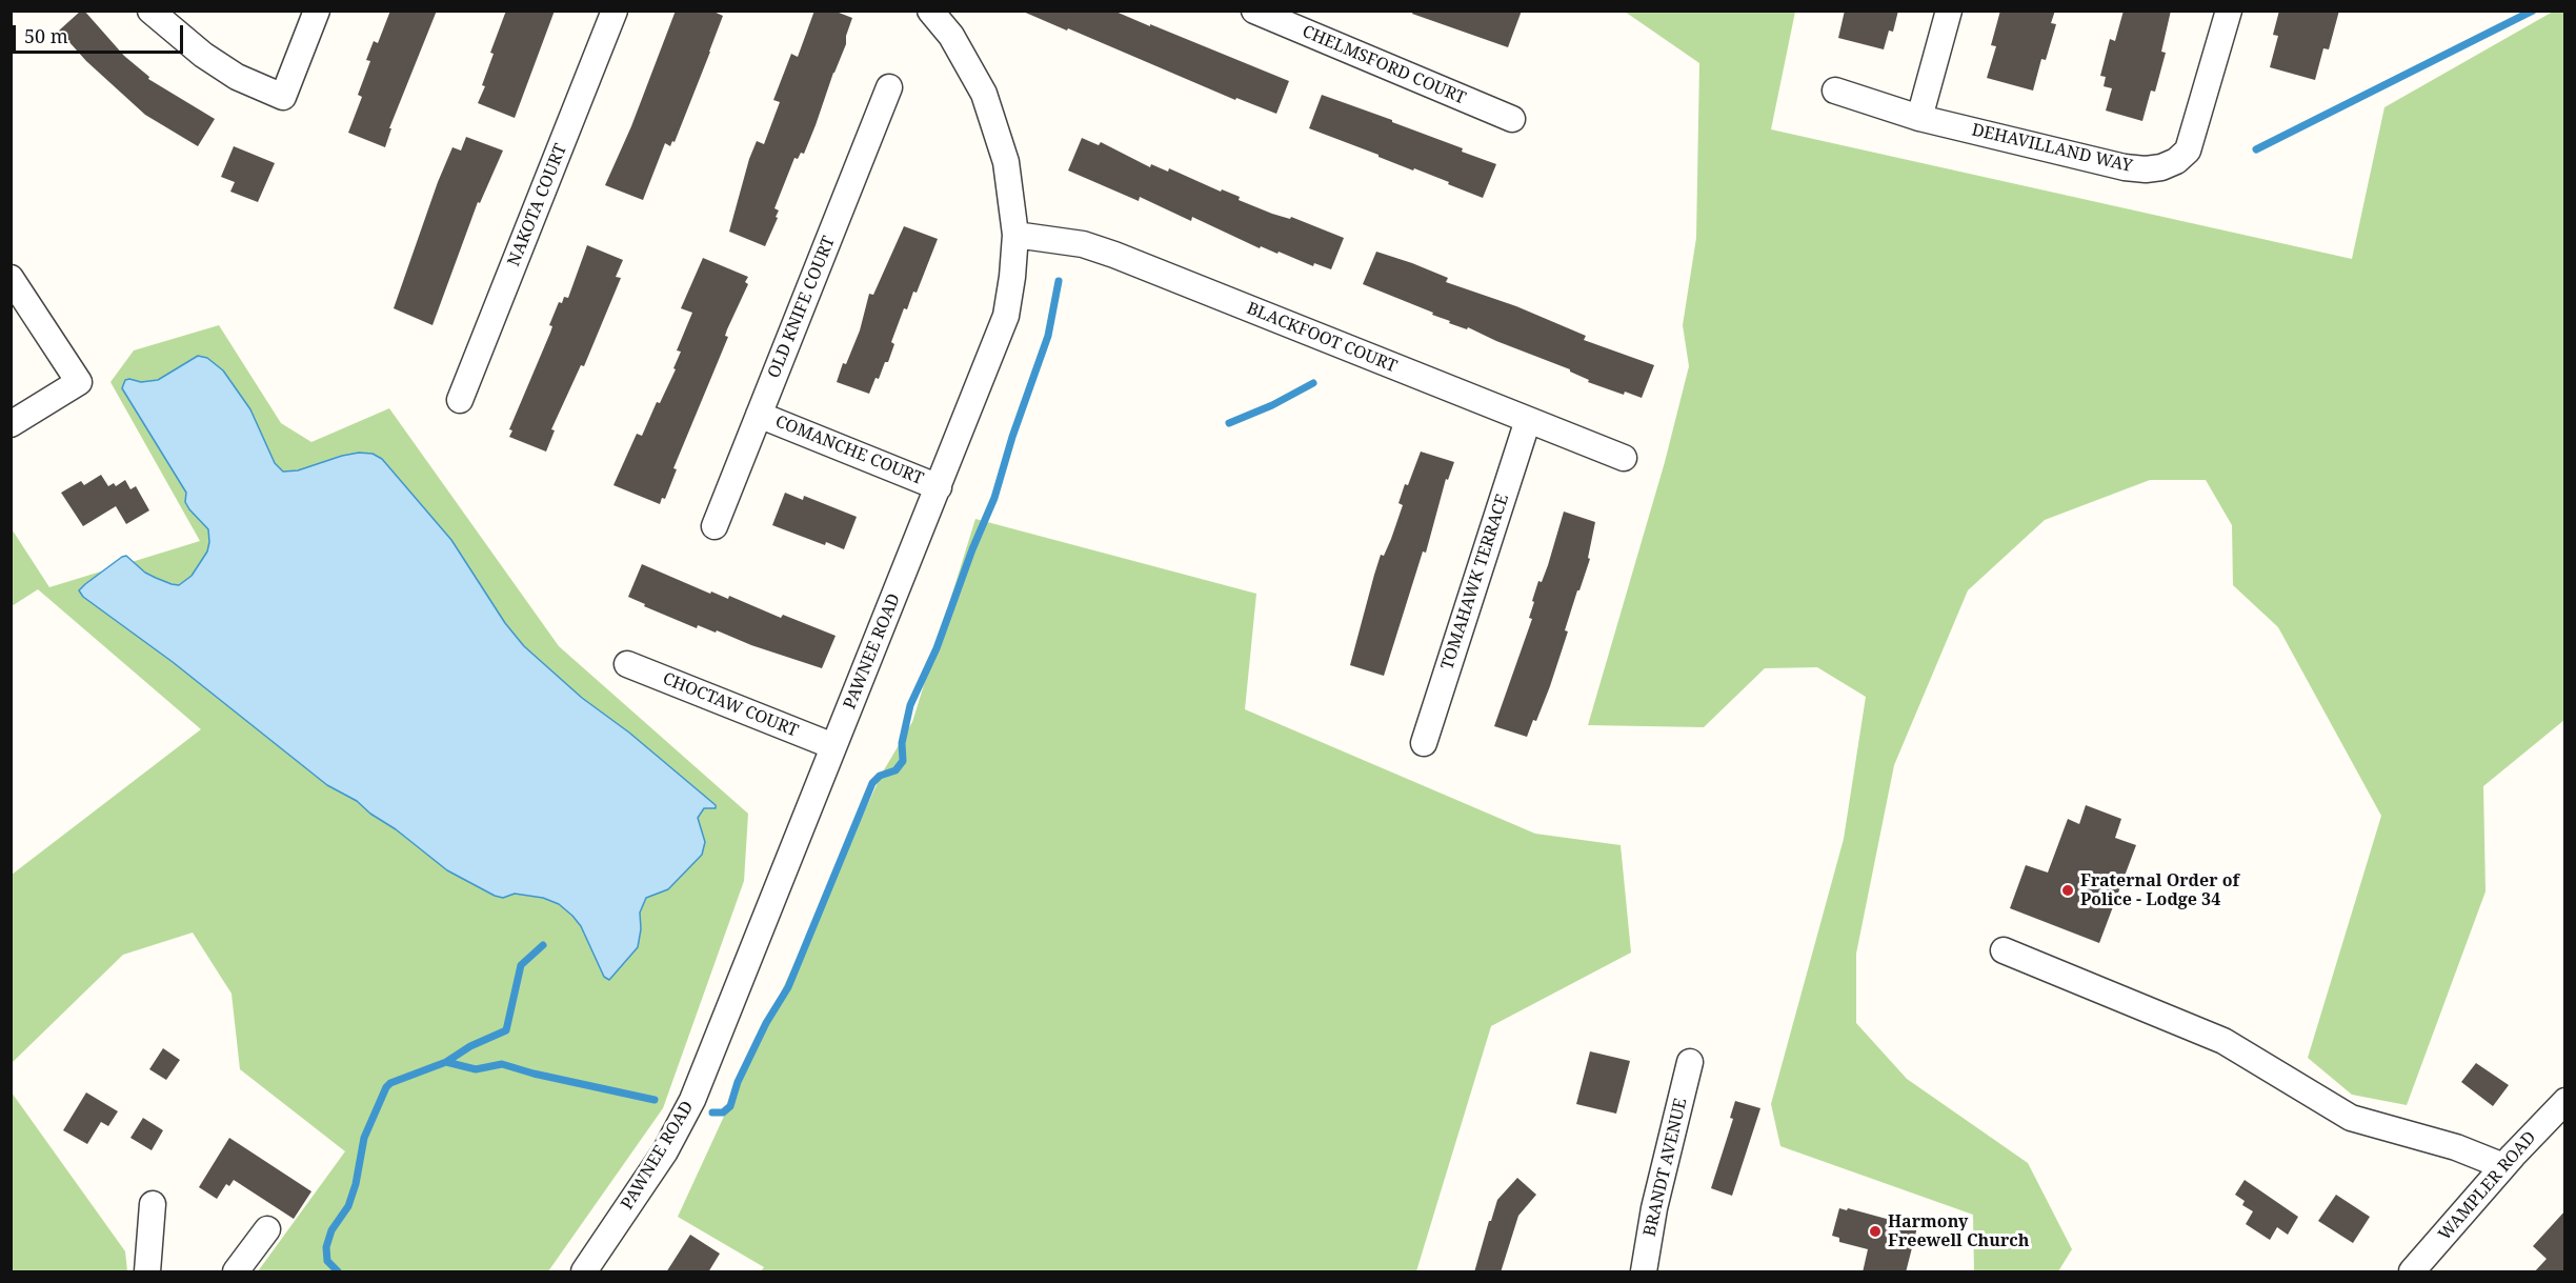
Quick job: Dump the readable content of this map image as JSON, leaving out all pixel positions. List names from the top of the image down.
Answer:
{
  "streets": {
    "street": [
      "CHELMSFORD COURT",
      "DEHAVILLAND WAY",
      "NAKOTA COURT",
      "OLD KNIFE COURT",
      "BLACKFOOT COURT",
      "COMANCHE COURT",
      "TOMAHAWK TERRACE",
      "PAWNEE ROAD",
      "CHOCTAW COURT",
      "BRANDT AVENUE",
      "WAMPLER ROAD"
    ]
  },
  "crossings": [
    ["OLD KNIFE COURT", "COMANCHE COURT"],
    ["BLACKFOOT COURT", "TOMAHAWK TERRACE"],
    ["BLACKFOOT COURT", "PAWNEE ROAD"],
    ["COMANCHE COURT", "PAWNEE ROAD"],
    ["PAWNEE ROAD", "CHOCTAW COURT"]
  ],
  "places": ["Fraternal Order of Police - Lodge 34", "Harmony Freewell Church"],
  "scale_bar": "50 m"
}
